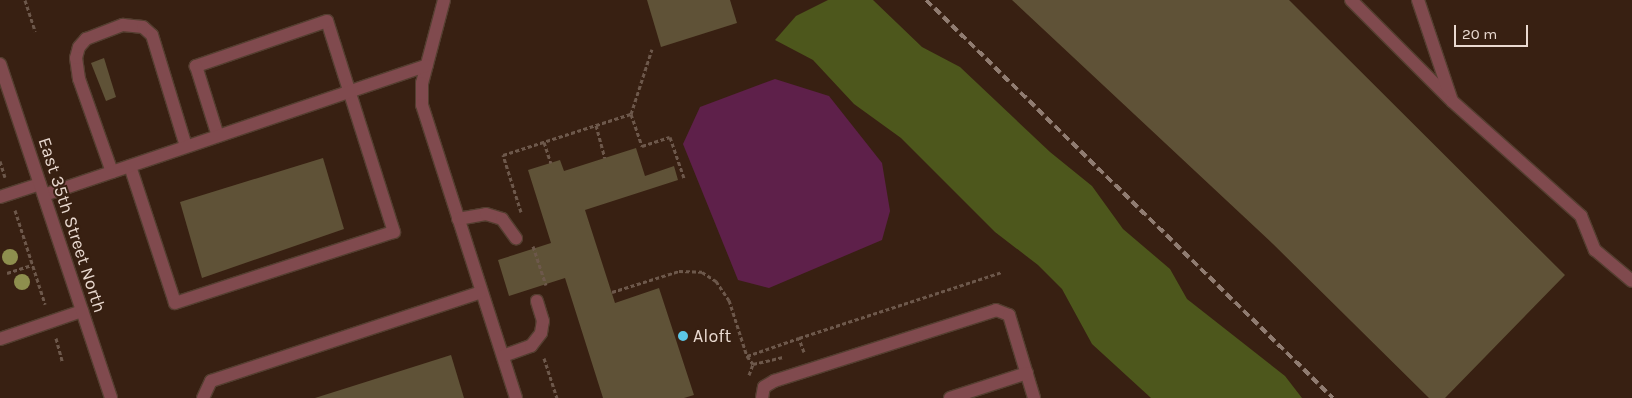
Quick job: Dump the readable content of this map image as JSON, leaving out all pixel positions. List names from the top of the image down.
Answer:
{
  "streets": {
    "street": ["East 35th Street North"]
  },
  "places": ["Aloft"],
  "scale_bar": "20 m"
}
